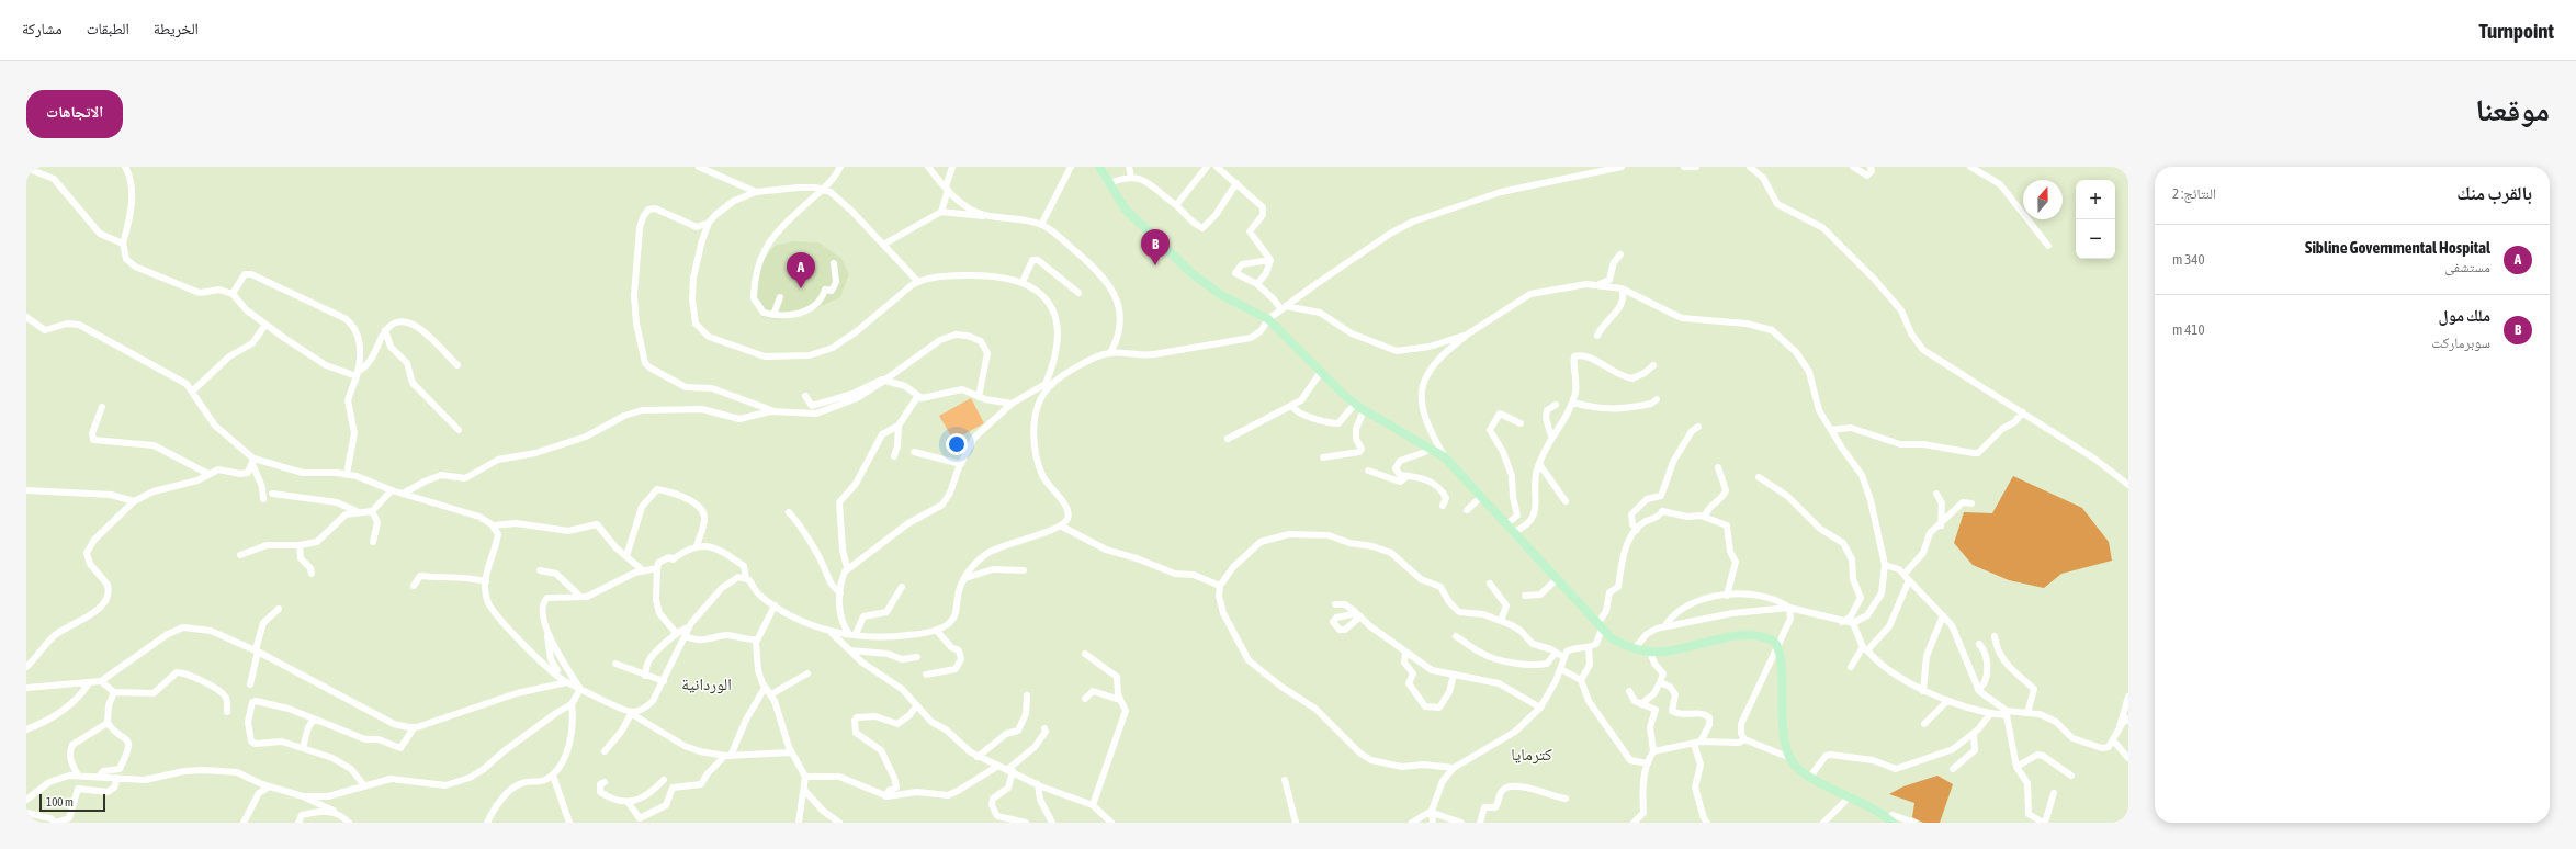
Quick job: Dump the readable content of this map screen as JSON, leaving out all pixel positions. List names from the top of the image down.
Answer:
{
  "districts": ["الوردانية", "كترمايا"],
  "scale_bar": "100 m",
  "north": "top",
  "page": {
    "header": "Turnpoint",
    "nav": ["الخريطة", "الطبقات", "مشاركة"],
    "title": "موقعنا",
    "buttons": "الاتجاهات",
    "heading": ["بالقرب منك", "النتائج: 2"],
    "map_buttons": ["+", "−"],
    "list": [
      {
        "mark": "A",
        "name": "Sibline Governmental Hospital",
        "note": "مستشفى",
        "value": "340 m"
      },
      {
        "mark": "B",
        "name": "ملك مول",
        "note": "سوبرماركت",
        "value": "410 m"
      }
    ],
    "pins": ["B", "A"],
    "scale": "100 m"
  }
}
